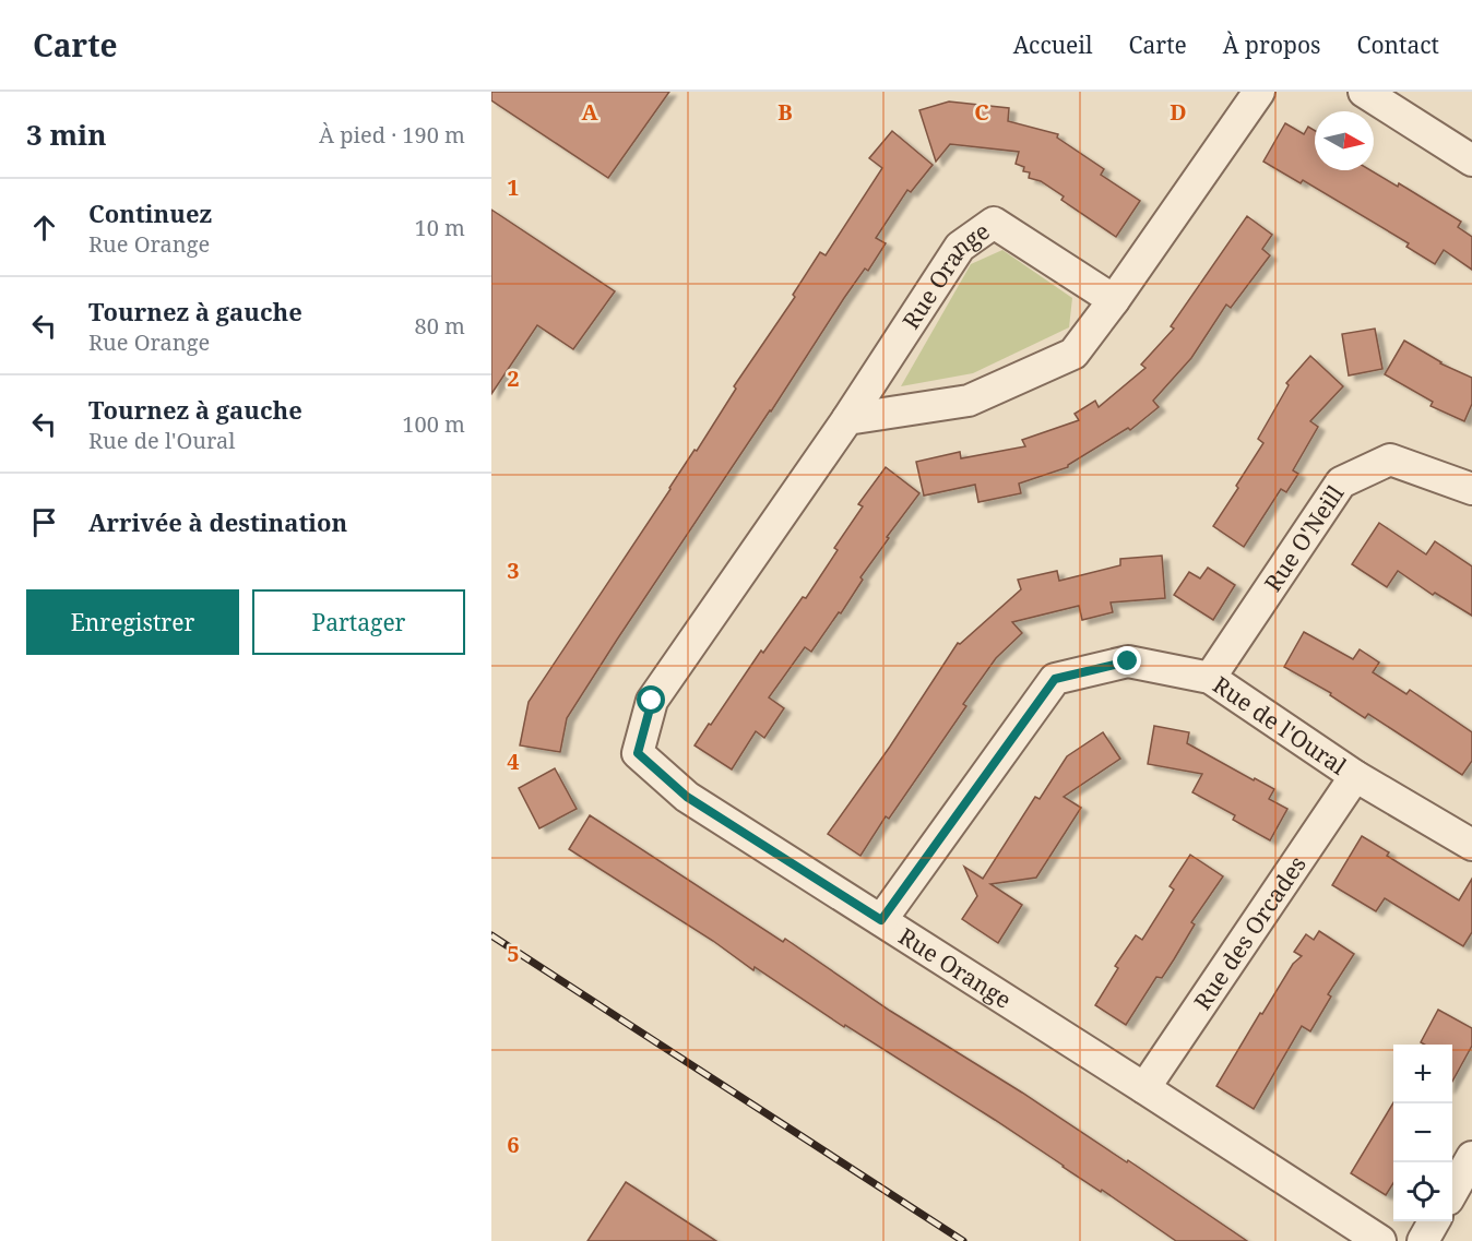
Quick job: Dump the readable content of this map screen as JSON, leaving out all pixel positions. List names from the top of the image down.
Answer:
{
  "streets": {
    "street": [
      "Rue Orange",
      "Rue O'Neill",
      "Rue de l'Oural",
      "Rue des Orcades"
    ]
  },
  "crossings": [
    ["Rue Orange", "Rue de l'Oural"],
    ["Rue Orange", "Rue des Orcades"],
    ["Rue O'Neill", "Rue de l'Oural"],
    ["Rue de l'Oural", "Rue des Orcades"]
  ],
  "north": "right",
  "page": {
    "header": "Carte",
    "nav": [
      "Accueil",
      "Carte",
      "À propos",
      "Contact"
    ],
    "heading": ["3 min", "À pied · 190 m"],
    "list": [
      ["Continuez", "Rue Orange", "10 m"],
      ["Tournez à gauche", "Rue Orange", "80 m"],
      ["Tournez à gauche", "Rue de l'Oural", "100 m"],
      "Arrivée à destination"
    ],
    "buttons": ["Enregistrer", "Partager"],
    "map_buttons": ["+", "−"]
  },
  "grid": {
    "columns": [
      "A",
      "B",
      "C",
      "D"
    ],
    "rows": [
      "1",
      "2",
      "3",
      "4",
      "5",
      "6"
    ]
  }
}
